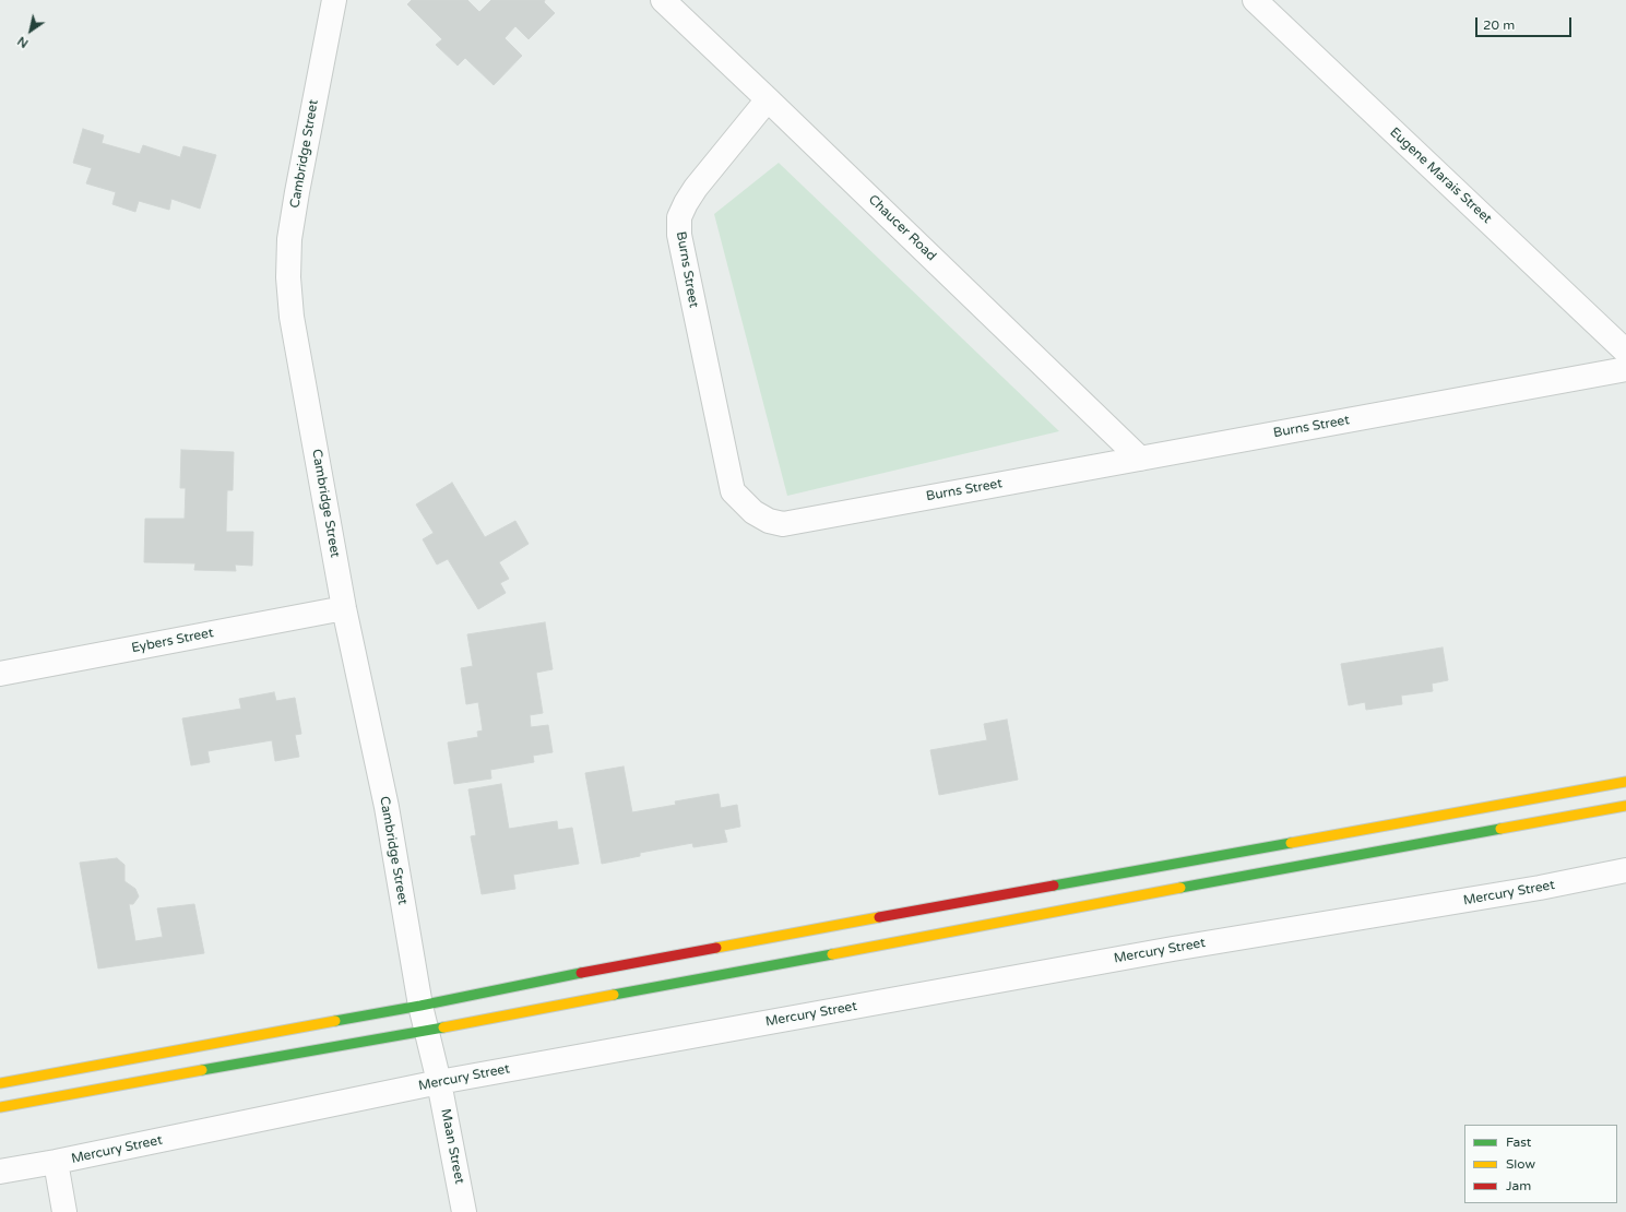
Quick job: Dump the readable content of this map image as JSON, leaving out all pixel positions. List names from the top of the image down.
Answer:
{
  "streets": {
    "street": [
      "Cambridge Street",
      "Eugene Marais Street",
      "Chaucer Road",
      "Burns Street",
      "Eybers Street",
      "Mercury Street",
      "Maan Street"
    ]
  },
  "crossings": [
    ["Cambridge Street", "Eybers Street"],
    ["Cambridge Street", "Maan Street"],
    ["Chaucer Road", "Burns Street"],
    ["Mercury Street", "Maan Street"]
  ],
  "legend": ["Fast", "Slow", "Jam"],
  "scale_bar": "20 m",
  "north": "bottom left"
}
